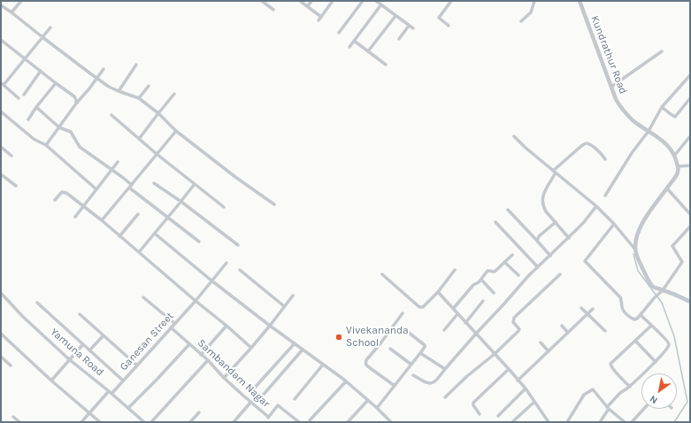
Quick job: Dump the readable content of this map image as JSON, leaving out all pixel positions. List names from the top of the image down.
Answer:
{
  "streets": {
    "street": [
      "Kundrathur Road",
      "Ganesan Street",
      "Yamuna Road",
      "Sambandam Nagar"
    ]
  },
  "crossings": [
    ["Ganesan Street", "Yamuna Road"],
    ["Ganesan Street", "Sambandam Nagar"]
  ],
  "places": ["Vivekananda School"],
  "north": "bottom left"
}
